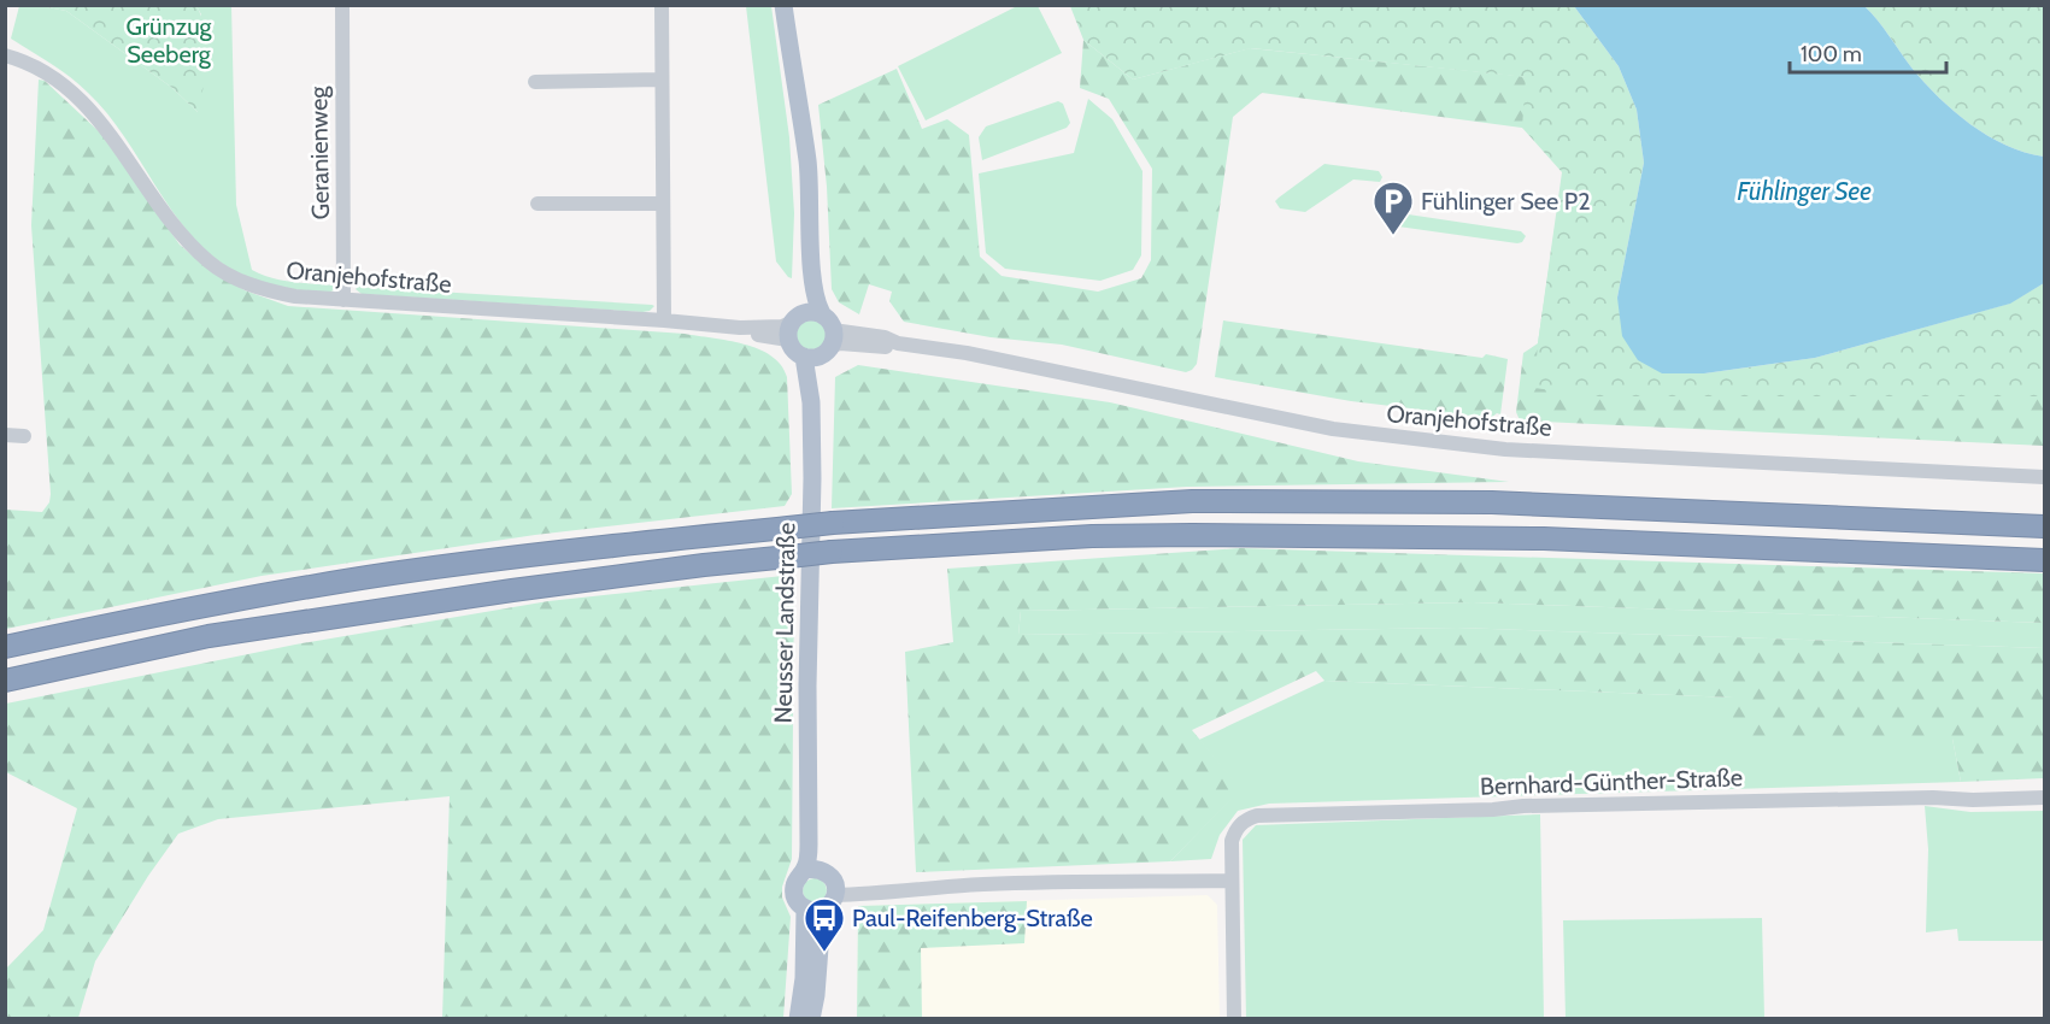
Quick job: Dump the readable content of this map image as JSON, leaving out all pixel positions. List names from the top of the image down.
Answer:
{
  "streets": {
    "main road": ["Neusser Landstraße"],
    "street": ["Geranienweg", "Oranjehofstraße", "Bernhard-Günther-Straße"]
  },
  "crossings": [
    ["Geranienweg", "Oranjehofstraße"],
    ["Oranjehofstraße", "Neusser Landstraße"]
  ],
  "water": ["Fühlinger See"],
  "parks": ["Grünzug Seeberg"],
  "places": {
    "parking": ["Fühlinger See P2"],
    "bus stop": ["Paul-Reifenberg-Straße"]
  },
  "scale_bar": "100 m"
}
